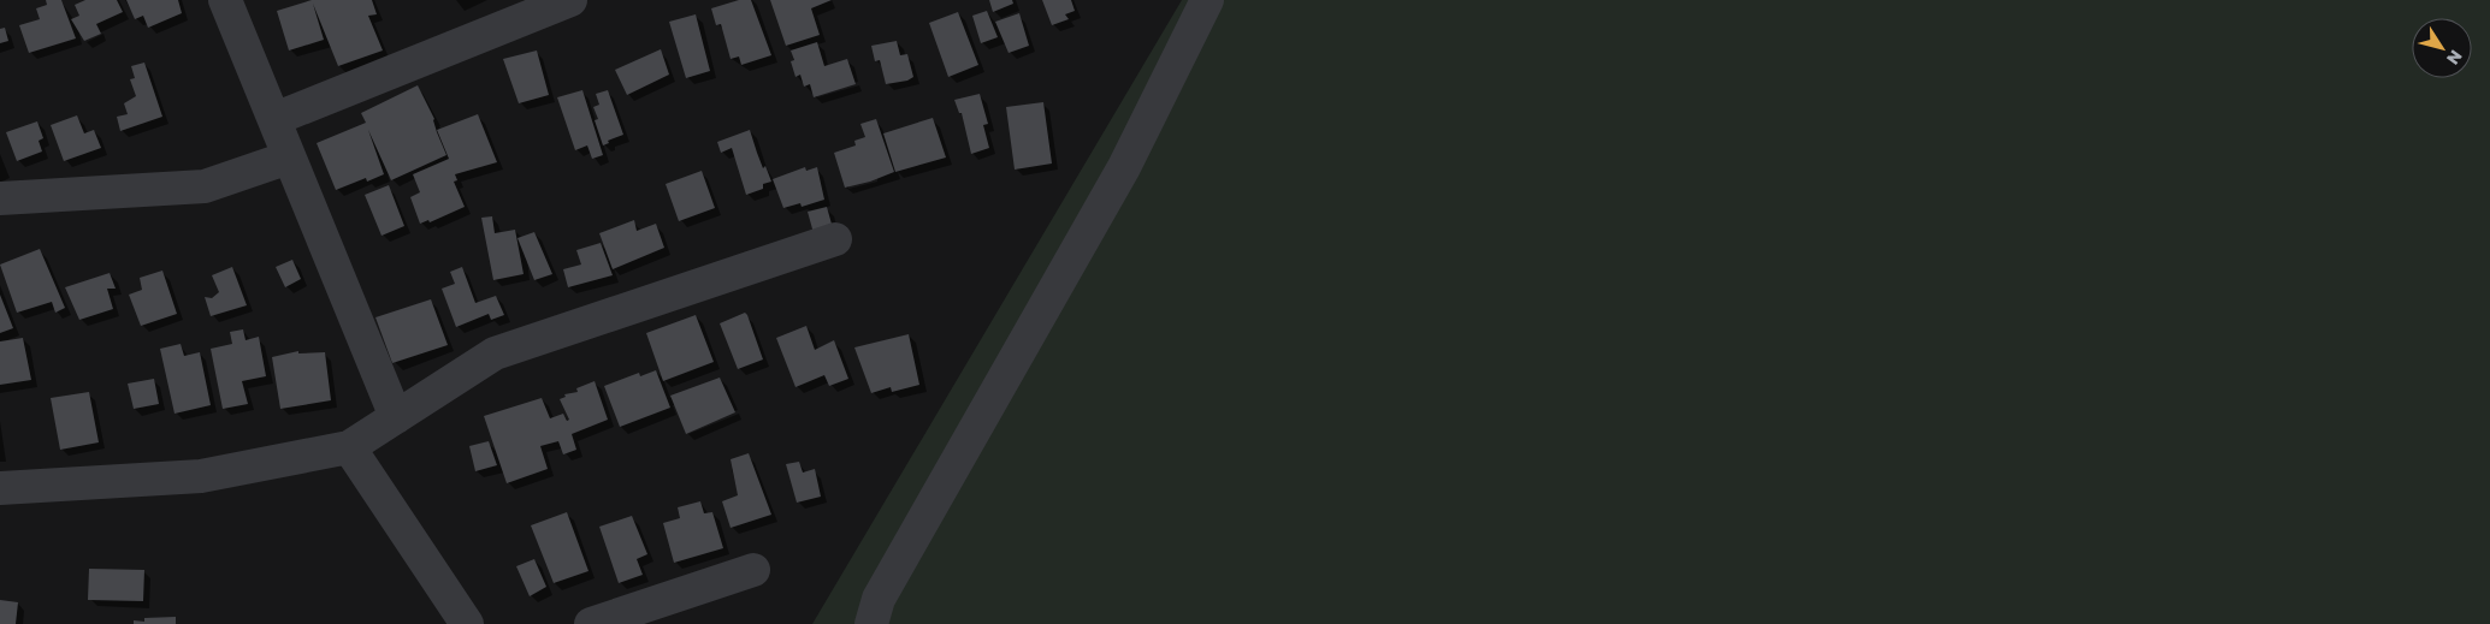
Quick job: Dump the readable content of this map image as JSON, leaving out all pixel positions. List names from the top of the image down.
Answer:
{
  "north": "bottom right"
}
